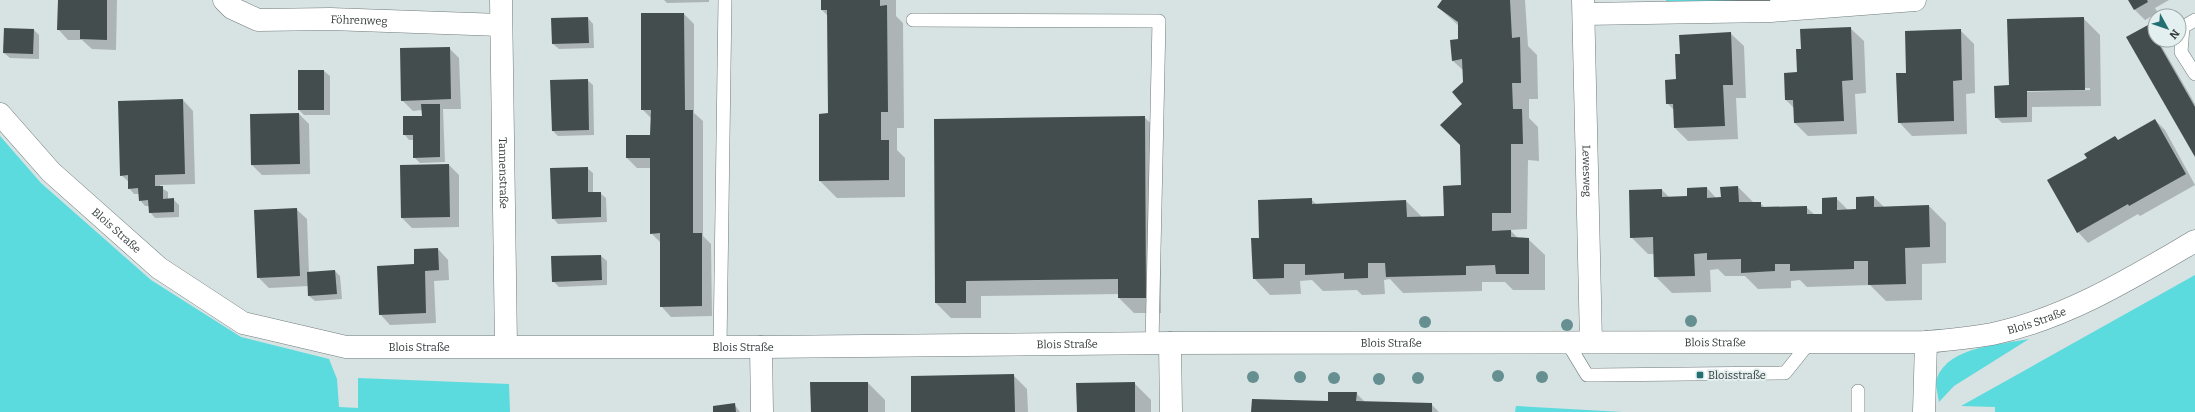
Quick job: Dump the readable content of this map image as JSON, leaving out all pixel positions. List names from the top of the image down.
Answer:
{
  "streets": {
    "street": [
      "Föhrenweg",
      "Lewesweg",
      "Tannenstraße",
      "Blois Straße"
    ]
  },
  "crossings": [
    ["Föhrenweg", "Tannenstraße"],
    ["Lewesweg", "Blois Straße"],
    ["Tannenstraße", "Blois Straße"]
  ],
  "places": {
    "transit": ["Bloisstraße"]
  },
  "north": "bottom right"
}
